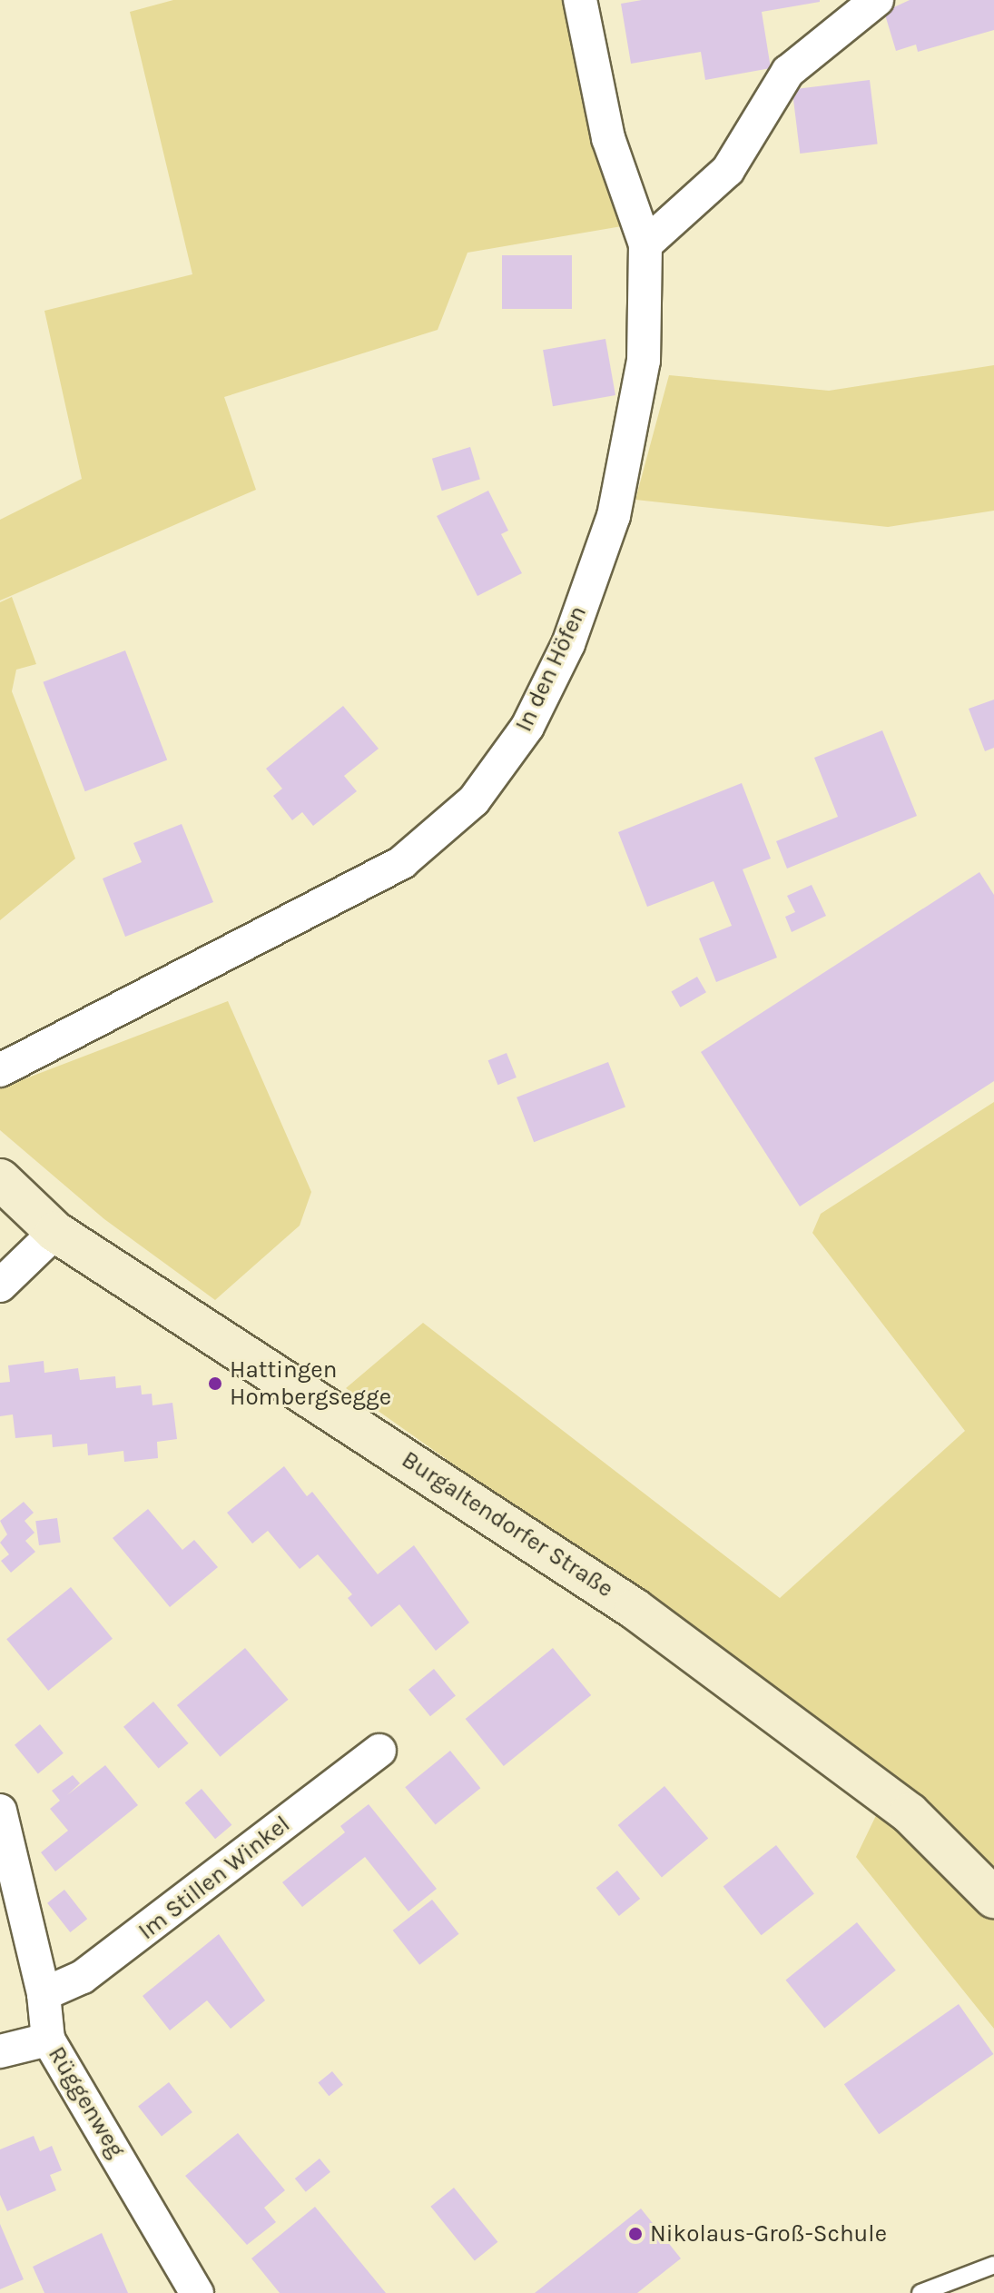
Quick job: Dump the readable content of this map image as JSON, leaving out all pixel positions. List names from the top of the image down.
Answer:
{
  "streets": {
    "main road": ["Burgaltendorfer Straße"],
    "street": ["In den Höfen", "Im Stillen Winkel", "Rüggenweg"]
  },
  "crossings": [
    ["Im Stillen Winkel", "Rüggenweg"]
  ],
  "places": ["Hattingen Hombergsegge", "Nikolaus-Groß-Schule"]
}
